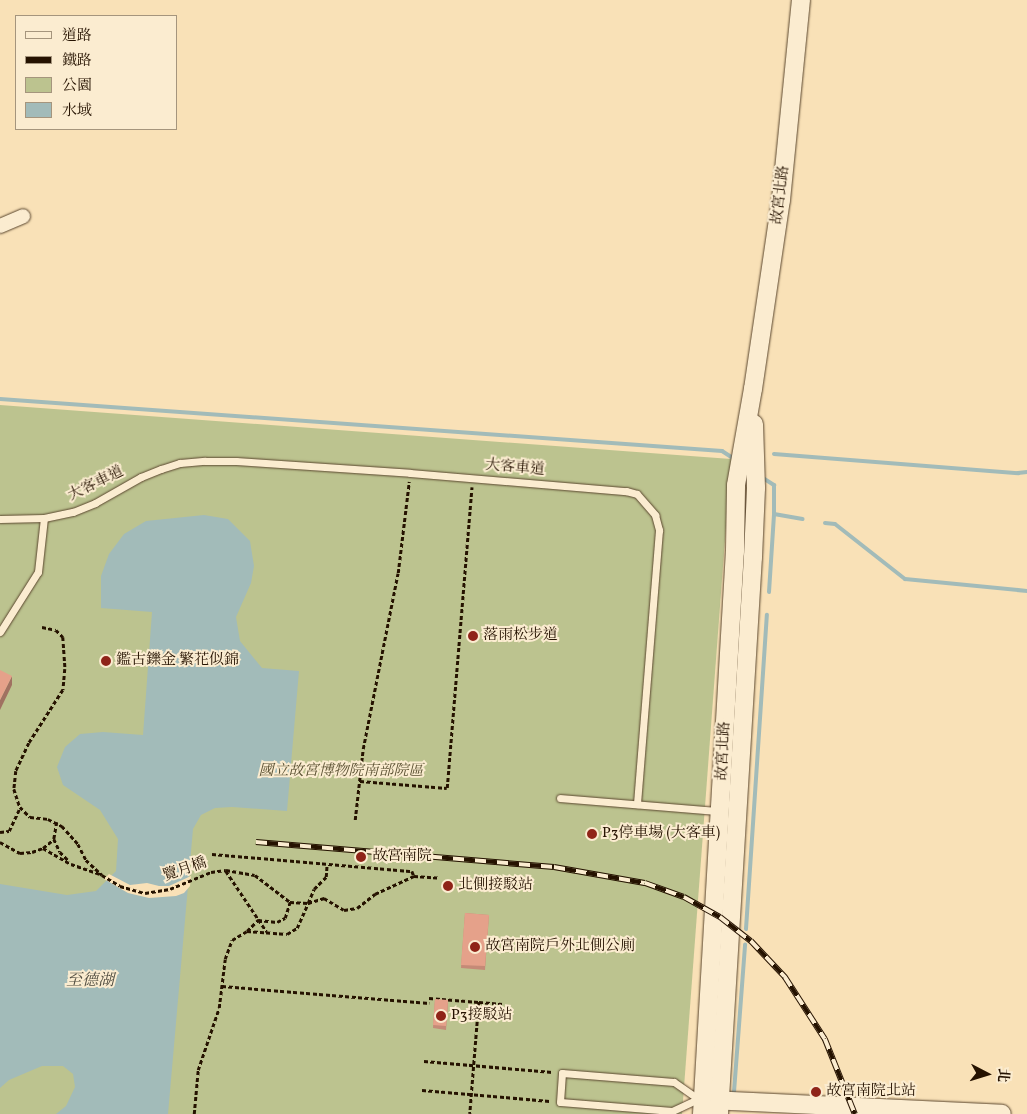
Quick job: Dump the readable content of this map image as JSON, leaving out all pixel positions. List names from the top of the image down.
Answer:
{
  "streets": {
    "street": ["故宮北路"],
    "lane": ["大客車道"],
    "path": ["覽月橋"]
  },
  "water": ["至德湖"],
  "parks": ["國立故宮博物院南部院區"],
  "places": [
    "落雨松步道",
    "鑑古鑠金 繁花似錦",
    "P3停車場 (大客車)",
    "故宮南院",
    "北側接駁站",
    "故宮南院戶外北側公廁",
    "P3接駁站",
    "故宮南院北站"
  ],
  "legend": [
    "道路",
    "鐵路",
    "公園",
    "水域"
  ],
  "north": "right"
}
